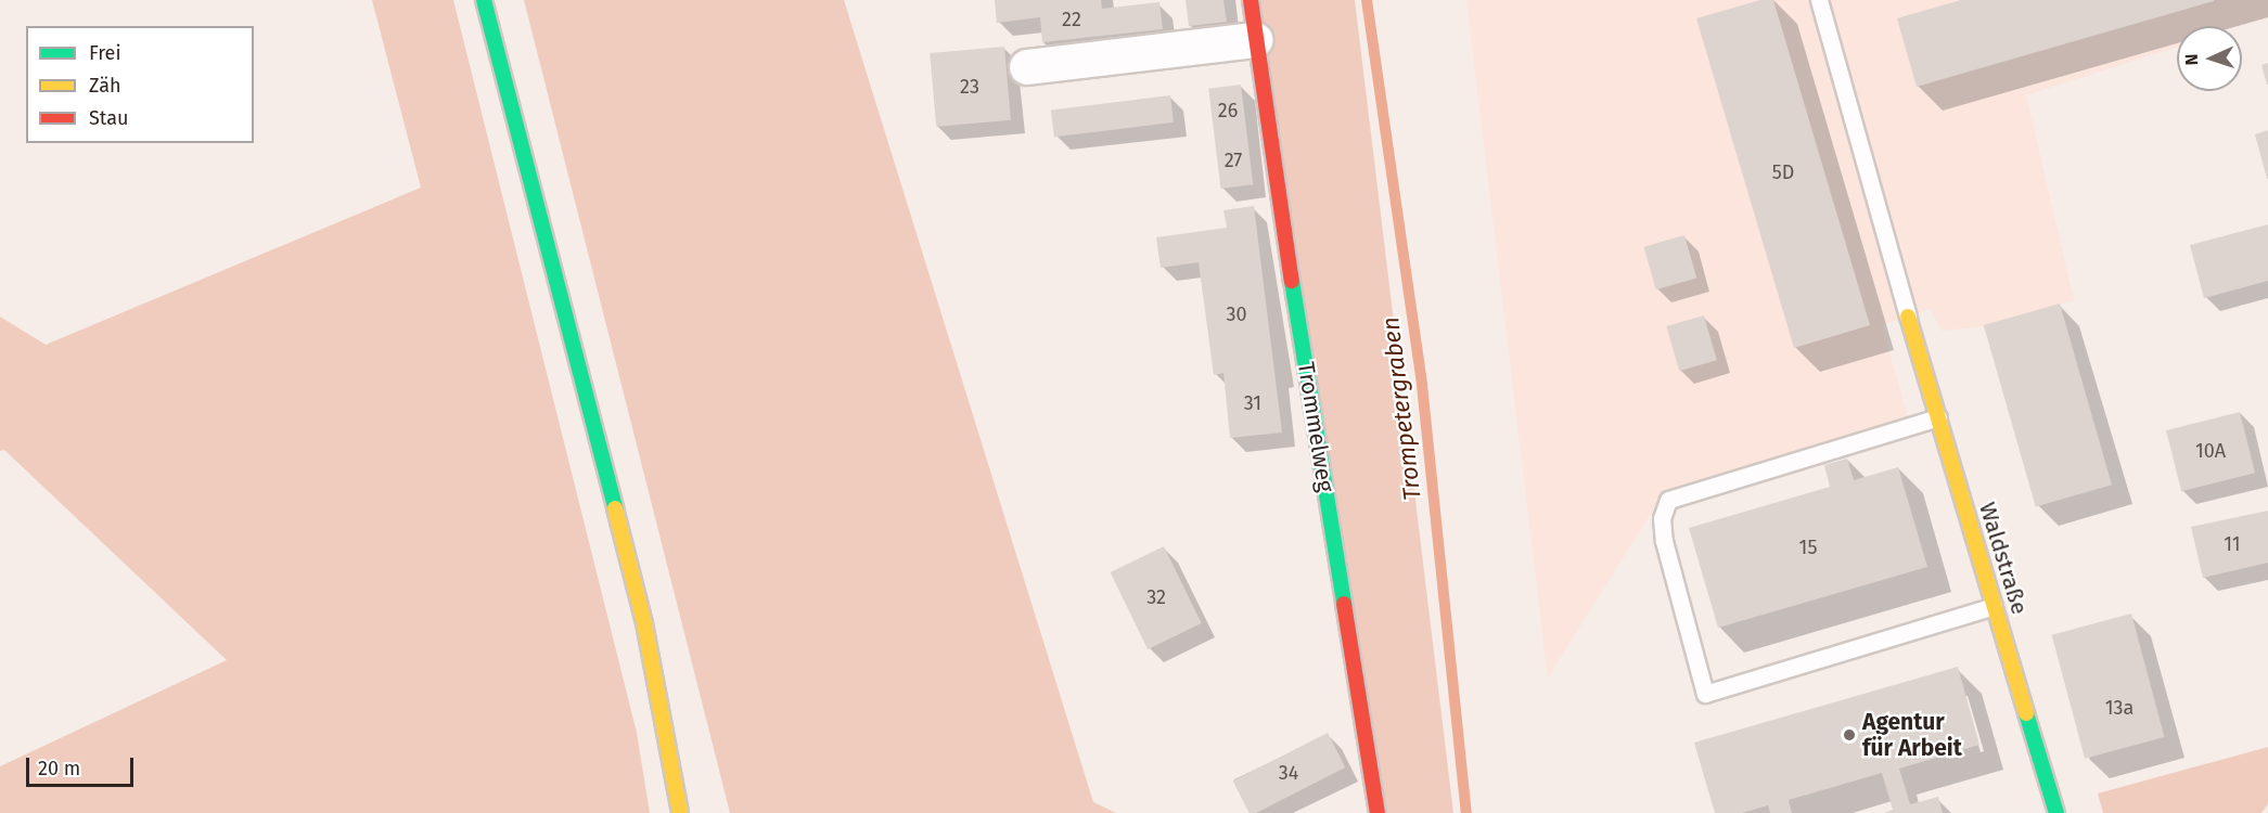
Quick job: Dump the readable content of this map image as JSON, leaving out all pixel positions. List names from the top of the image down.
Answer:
{
  "streets": {
    "street": ["Trommelweg", "Waldstraße"]
  },
  "water": ["Trompetergraben"],
  "places": ["Agentur für Arbeit"],
  "house_numbers": [
    "22",
    "23",
    "26",
    "27",
    "5D",
    "30",
    "31",
    "10A",
    "11",
    "15",
    "32",
    "13a",
    "34"
  ],
  "legend": ["Frei", "Zäh", "Stau"],
  "scale_bar": "20 m",
  "north": "left"
}
